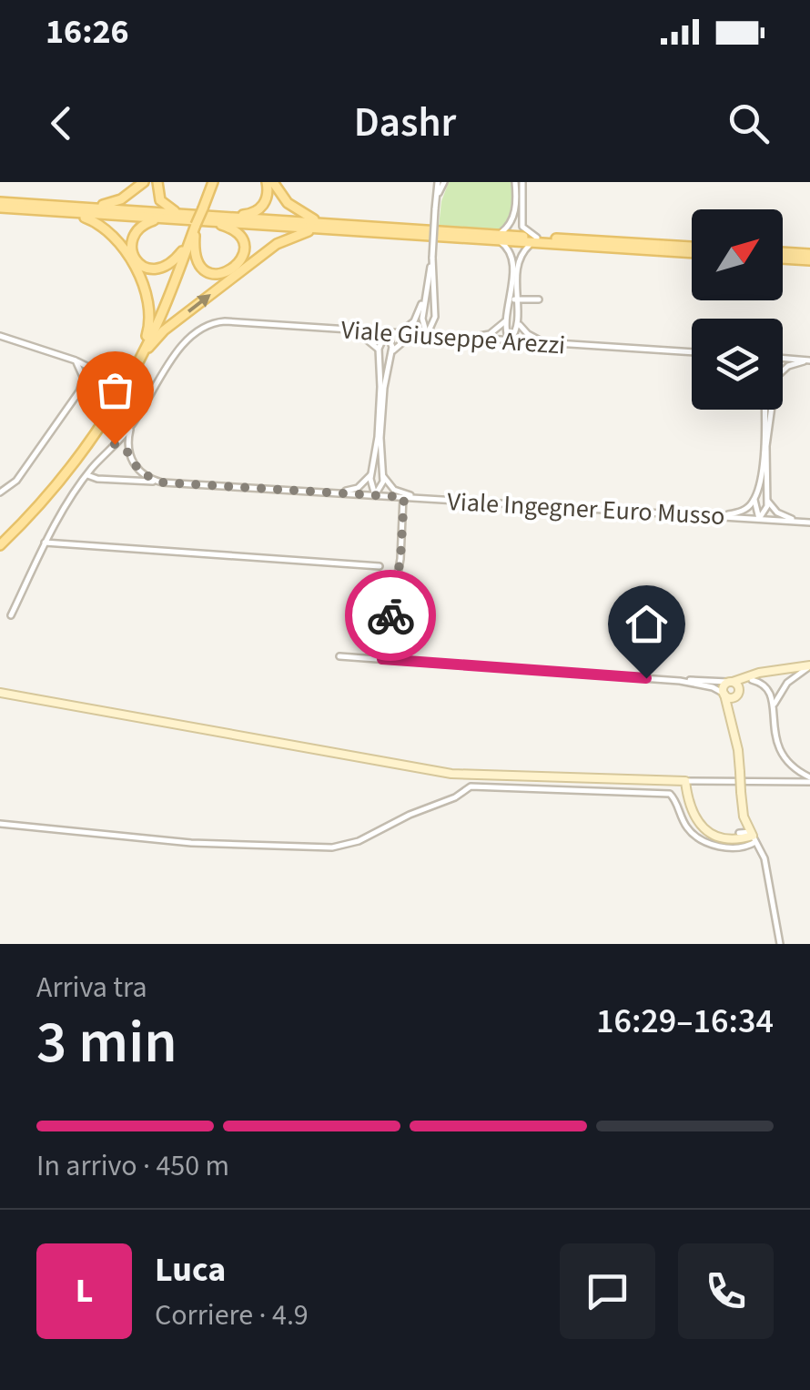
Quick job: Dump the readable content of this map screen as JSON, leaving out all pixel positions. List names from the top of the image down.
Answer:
{
  "streets": {
    "street": ["Viale Giuseppe Arezzi", "Viale Ingegner Euro Musso"]
  },
  "north": "top right",
  "page": {
    "status": "16:26",
    "header": "Dashr",
    "heading": ["3 min", "Arriva tra", "16:29–16:34"],
    "panel": ["Luca", "Corriere · 4.9"],
    "bar": "In arrivo · 450 m",
    "round": "L"
  }
}
